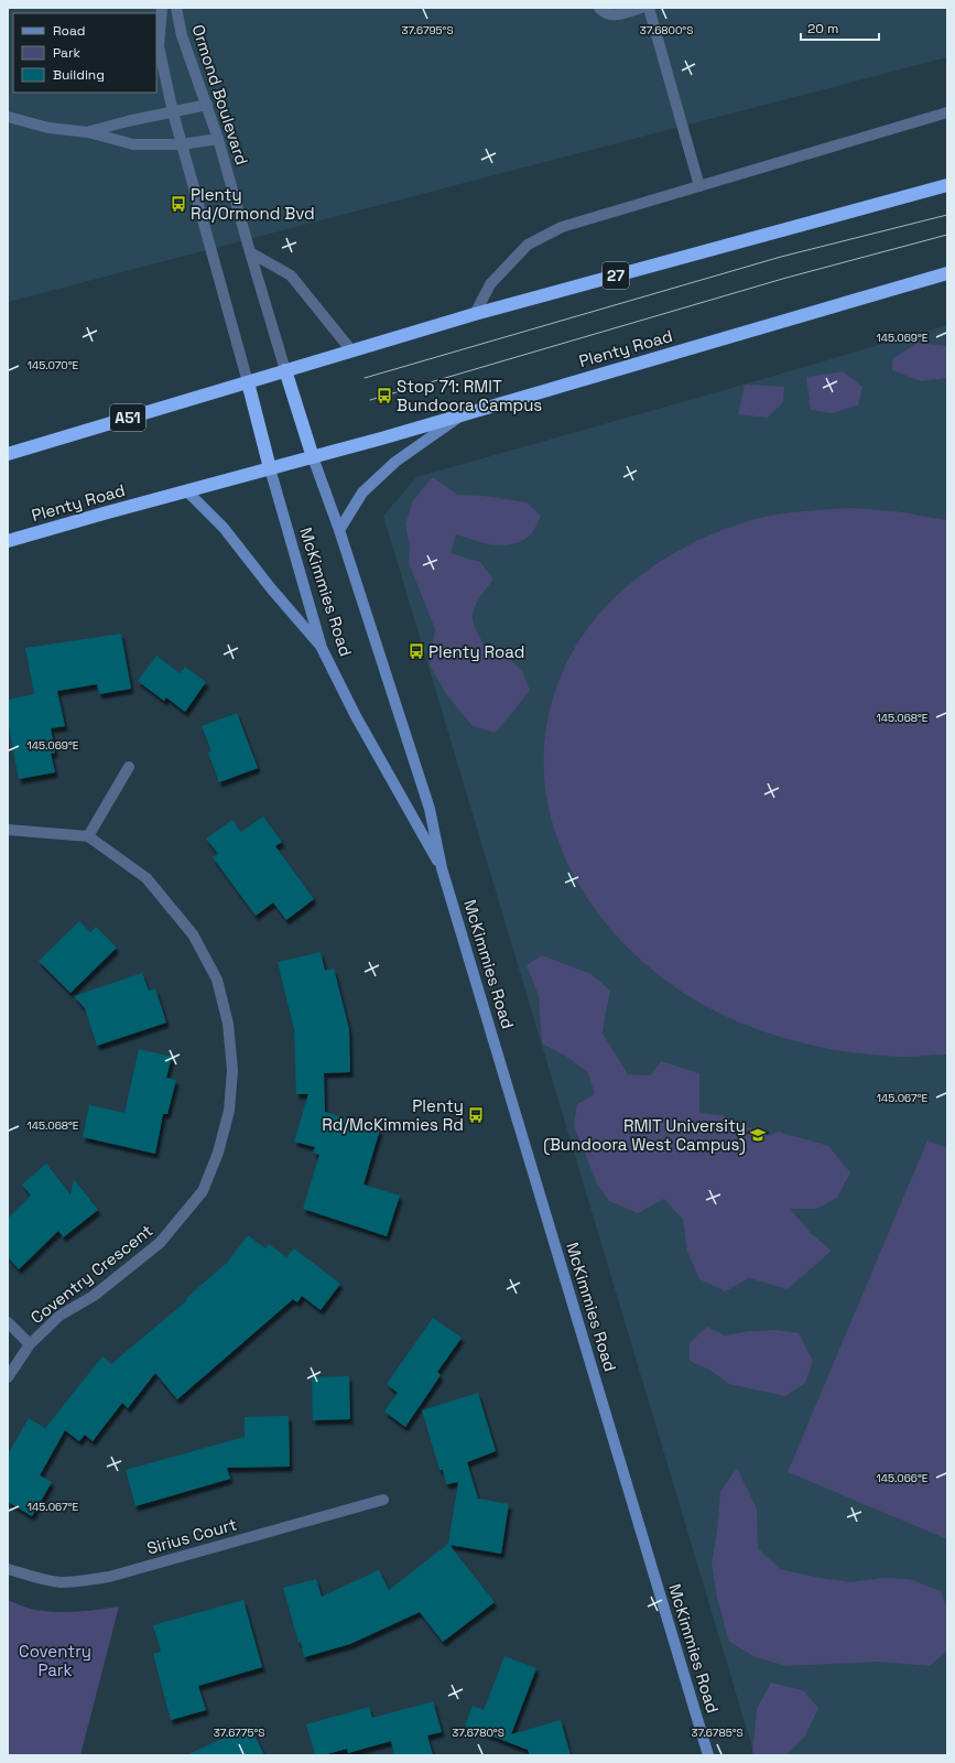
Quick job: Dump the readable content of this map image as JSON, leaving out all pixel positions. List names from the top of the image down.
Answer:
{
  "streets": {
    "highway": [
      "27",
      "Plenty Road",
      "A51",
      "McKimmies Road"
    ],
    "street": ["Ormond Boulevard", "Coventry Crescent", "Sirius Court"]
  },
  "crossings": [
    ["Ormond Boulevard", "27"],
    ["Ormond Boulevard", "McKimmies Road"],
    ["27", "A51"],
    ["27", "McKimmies Road"],
    ["Plenty Road", "McKimmies Road"],
    ["A51", "McKimmies Road"]
  ],
  "parks": ["Coventry Park"],
  "places": {
    "bus stop": [
      "Plenty Rd/Ormond Bvd",
      "Stop 71: RMIT Bundoora Campus",
      "Plenty Road",
      "Plenty Rd/McKimmies Rd"
    ],
    "school or university": ["RMIT University (Bundoora West Campus)"]
  },
  "legend": ["Road", "Park", "Building"],
  "scale_bar": "20 m",
  "coordinates": [
    "37.6795°S",
    "37.6800°S",
    "145.069°E",
    "145.070°E",
    "145.068°E",
    "145.067°E",
    "145.066°E",
    "37.6775°S",
    "37.6780°S",
    "37.6785°S"
  ]
}
